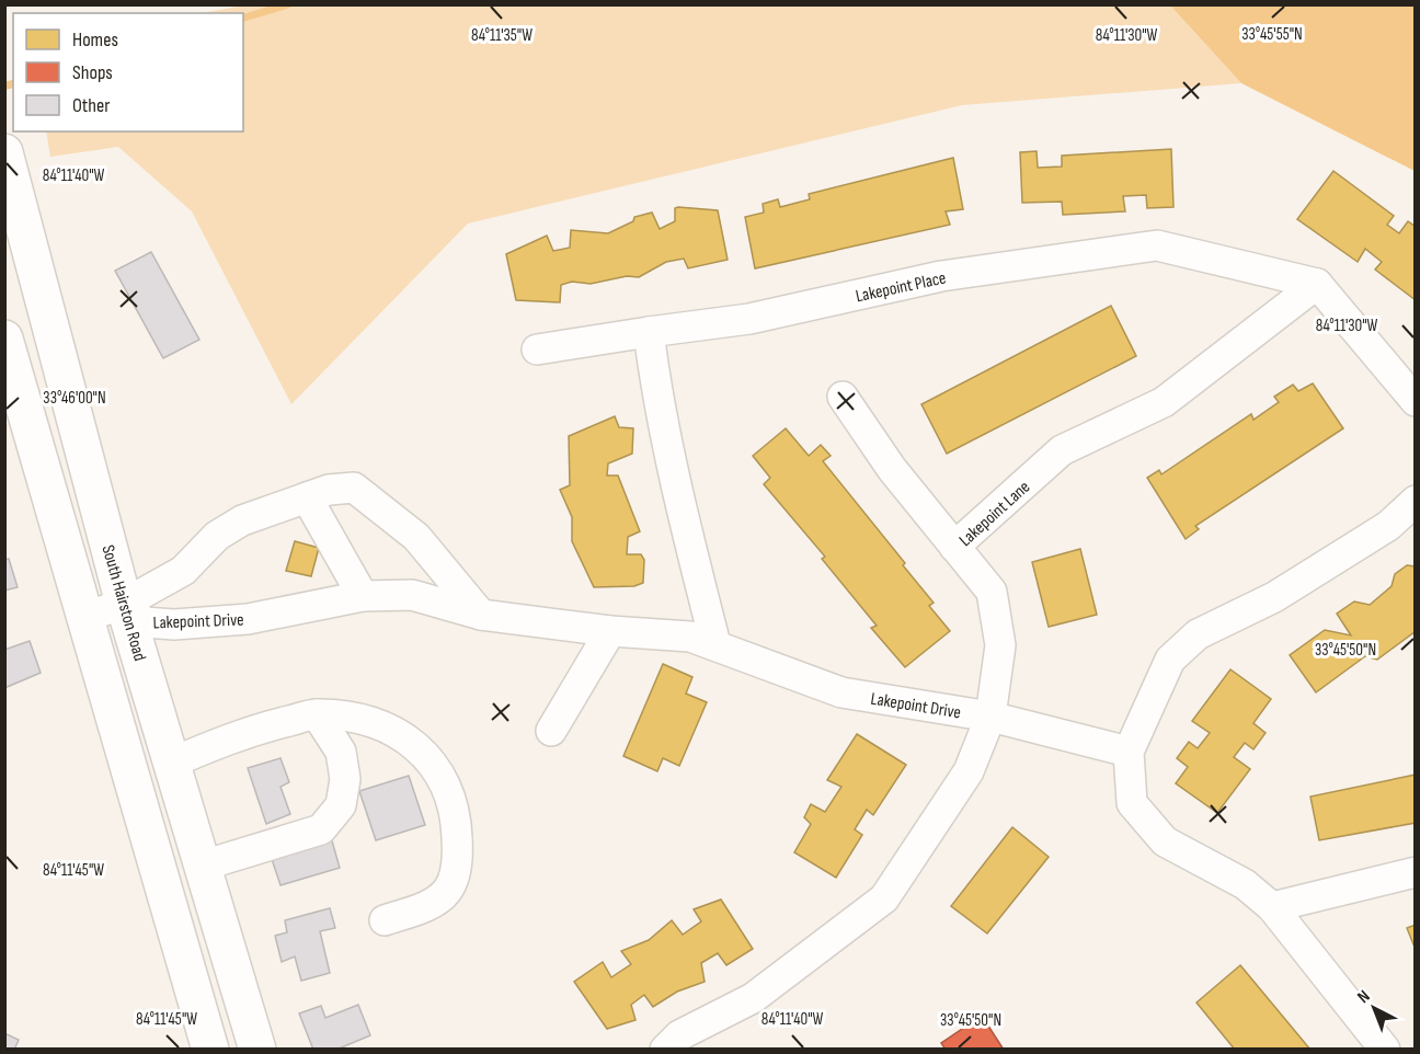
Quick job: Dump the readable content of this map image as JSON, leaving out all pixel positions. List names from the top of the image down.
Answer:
{
  "streets": {
    "main road": ["South Hairston Road"],
    "street": ["Lakepoint Place", "Lakepoint Lane", "Lakepoint Drive"]
  },
  "crossings": [
    ["Lakepoint Place", "Lakepoint Lane"],
    ["Lakepoint Lane", "Lakepoint Drive"],
    ["South Hairston Road", "Lakepoint Drive"]
  ],
  "legend": ["Homes", "Shops", "Other"],
  "north": "top left",
  "coordinates": [
    "33°45'55\"N",
    "84°11'30\"W",
    "84°11'35\"W",
    "84°11'40\"W",
    "33°46'00\"N",
    "33°45'50\"N",
    "84°11'45\"W"
  ]
}
